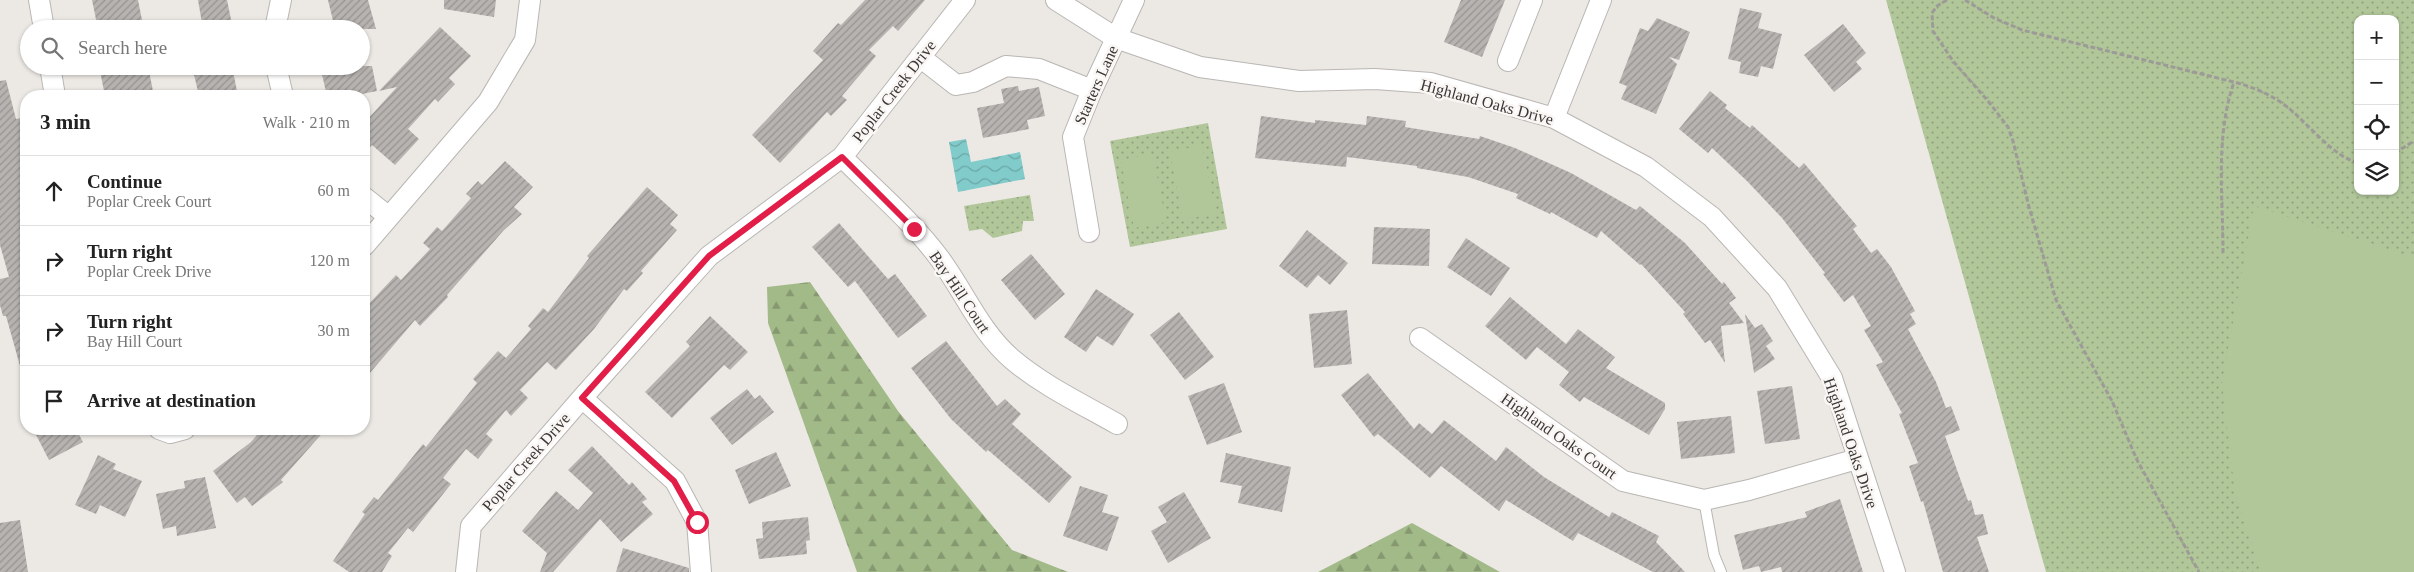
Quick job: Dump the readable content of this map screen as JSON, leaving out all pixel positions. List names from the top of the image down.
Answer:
{
  "streets": {
    "street": [
      "Starters Lane",
      "Poplar Creek Drive",
      "Highland Oaks Drive",
      "Bay Hill Court",
      "Highland Oaks Court"
    ]
  },
  "crossings": [
    ["Starters Lane", "Highland Oaks Drive"],
    ["Poplar Creek Drive", "Bay Hill Court"],
    ["Highland Oaks Drive", "Highland Oaks Court"]
  ],
  "page": {
    "map_buttons": ["+", "−"],
    "search": "Search here",
    "heading": ["3 min", "Walk · 210 m"],
    "list": [
      ["Continue", "Poplar Creek Court", "60 m"],
      ["Turn right", "Poplar Creek Drive", "120 m"],
      ["Turn right", "Bay Hill Court", "30 m"],
      "Arrive at destination"
    ]
  }
}
